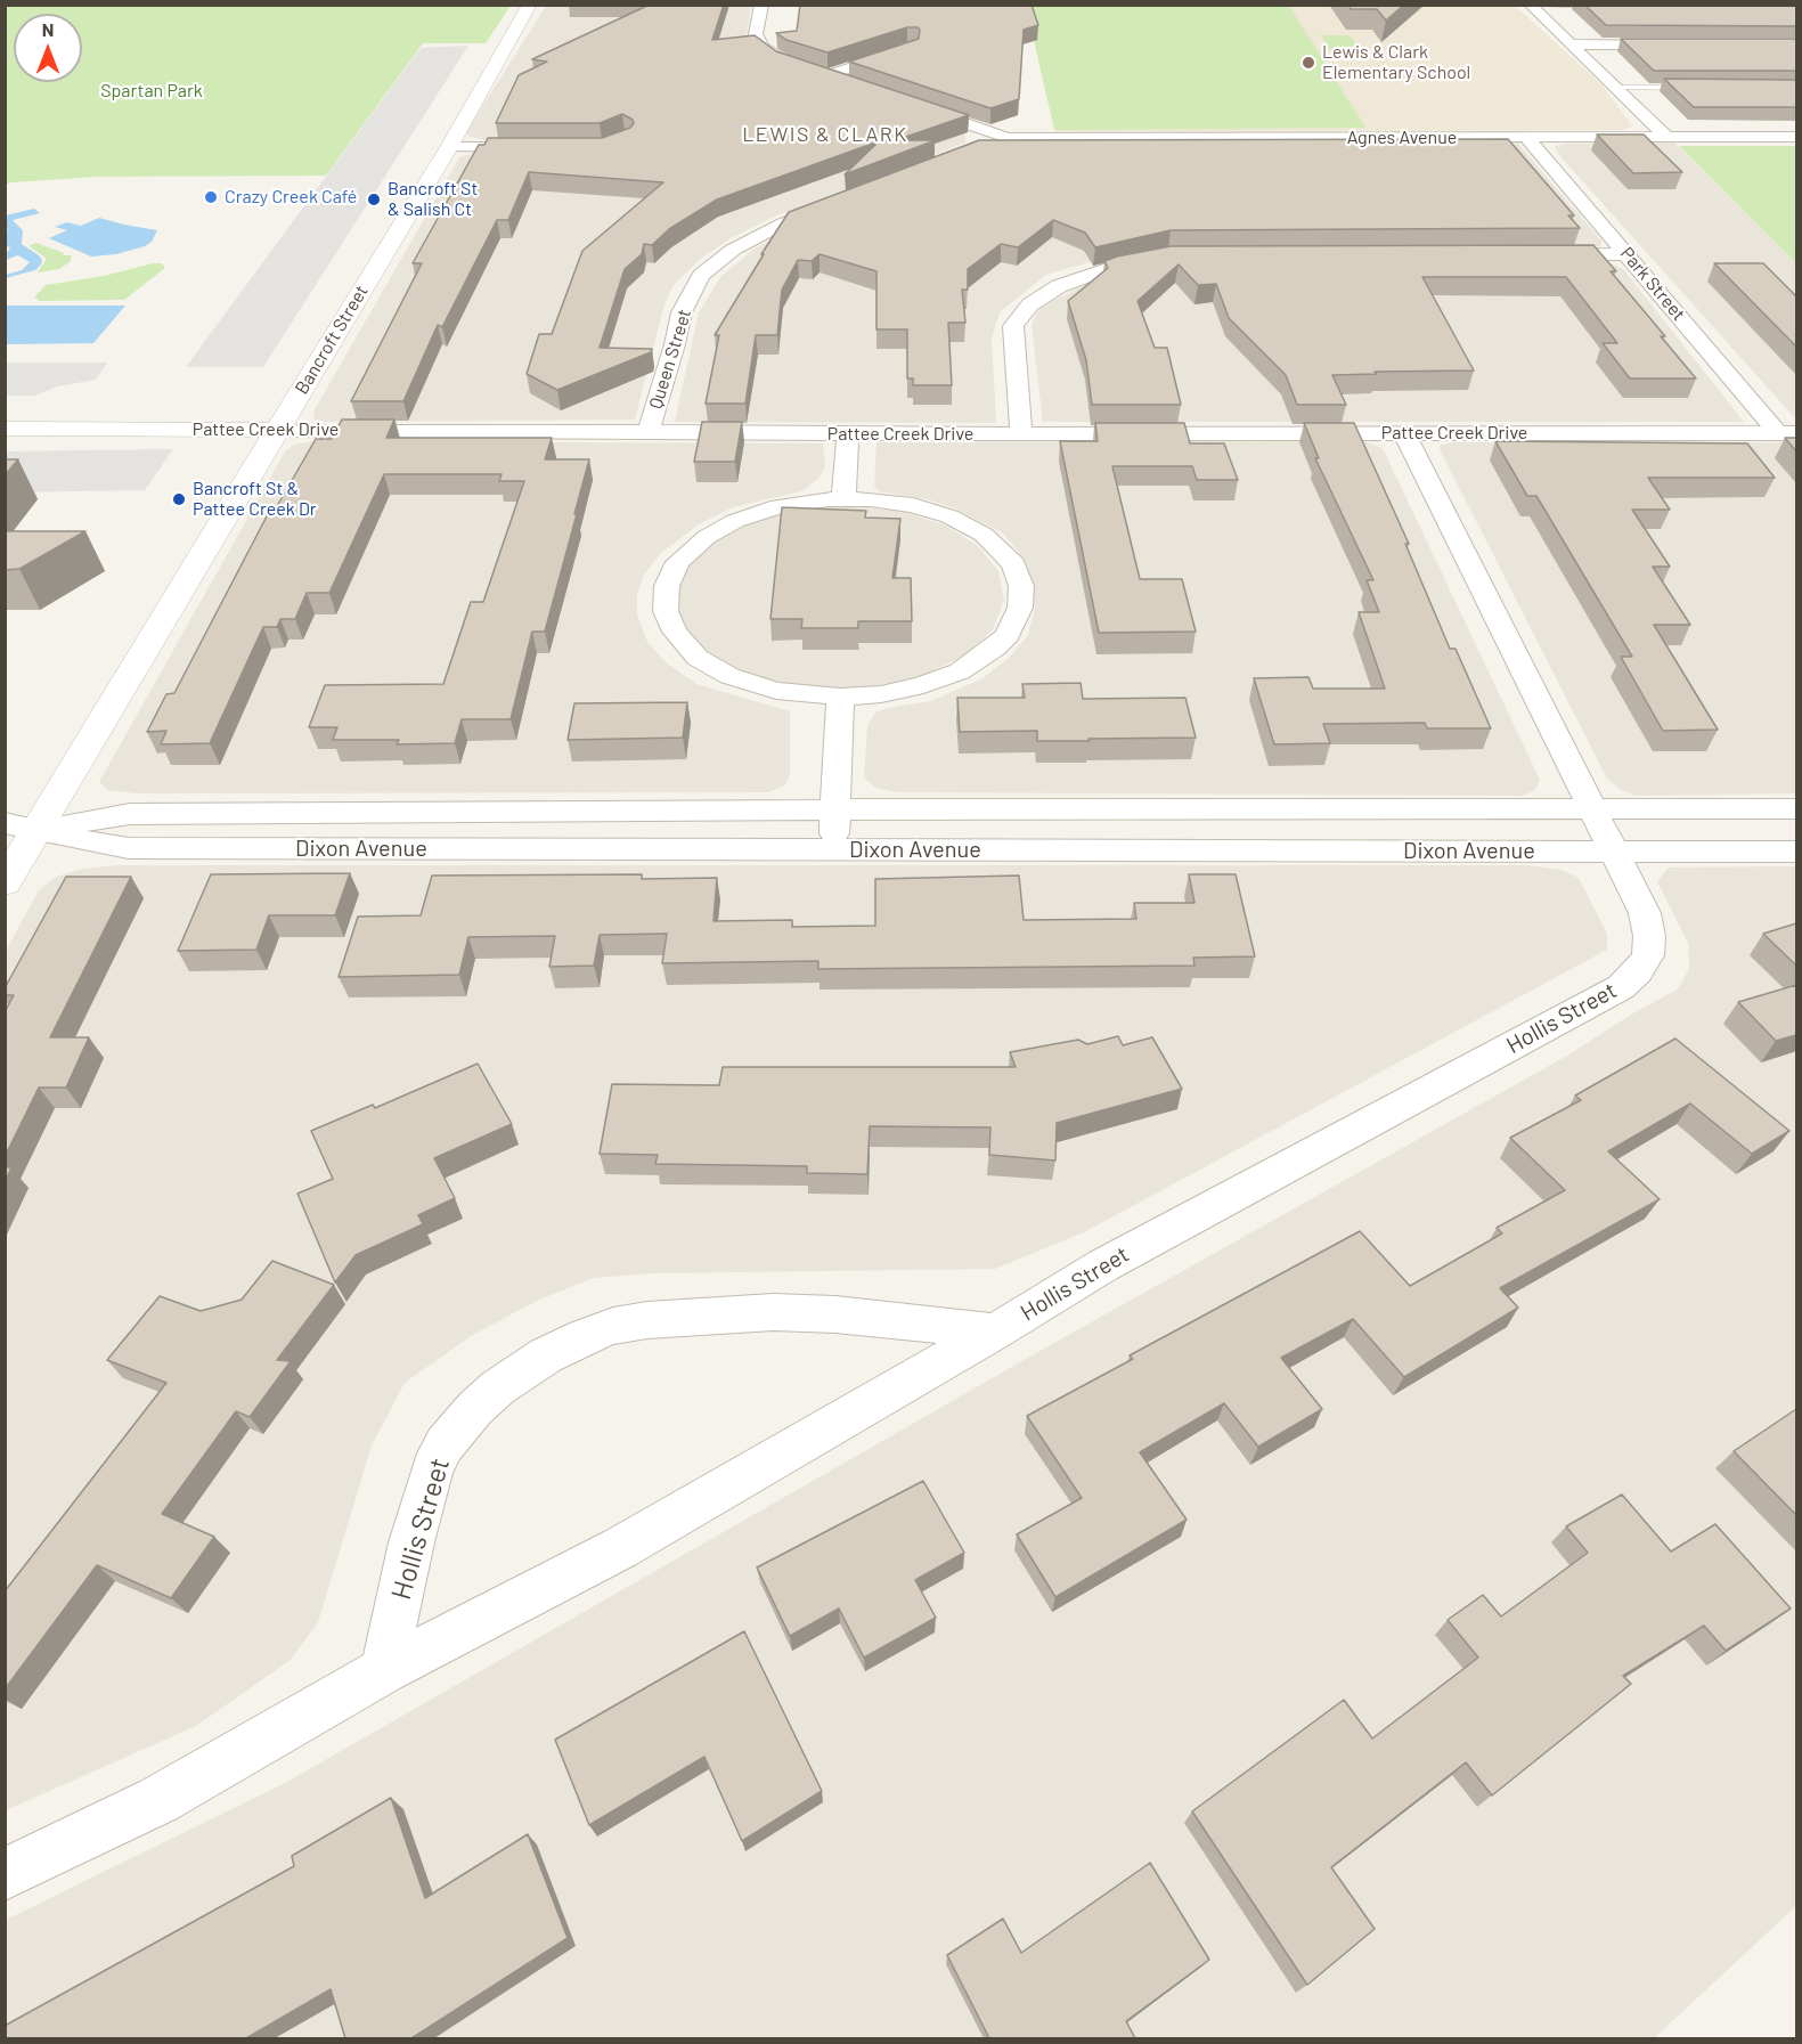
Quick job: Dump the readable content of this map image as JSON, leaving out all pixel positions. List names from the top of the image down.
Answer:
{
  "streets": {
    "street": [
      "Agnes Avenue",
      "Park Street",
      "Bancroft Street",
      "Queen Street",
      "Pattee Creek Drive",
      "Dixon Avenue",
      "Hollis Street"
    ]
  },
  "crossings": [
    ["Agnes Avenue", "Park Street"],
    ["Park Street", "Pattee Creek Drive"],
    ["Bancroft Street", "Pattee Creek Drive"],
    ["Bancroft Street", "Dixon Avenue"],
    ["Queen Street", "Pattee Creek Drive"],
    ["Pattee Creek Drive", "Hollis Street"],
    ["Dixon Avenue", "Hollis Street"]
  ],
  "districts": ["LEWIS & CLARK"],
  "parks": ["Spartan Park"],
  "places": [
    "Lewis & Clark Elementary School",
    "Crazy Creek Café",
    "Bancroft St & Salish Ct",
    "Bancroft St & Pattee Creek Dr"
  ],
  "north": "top"
}
